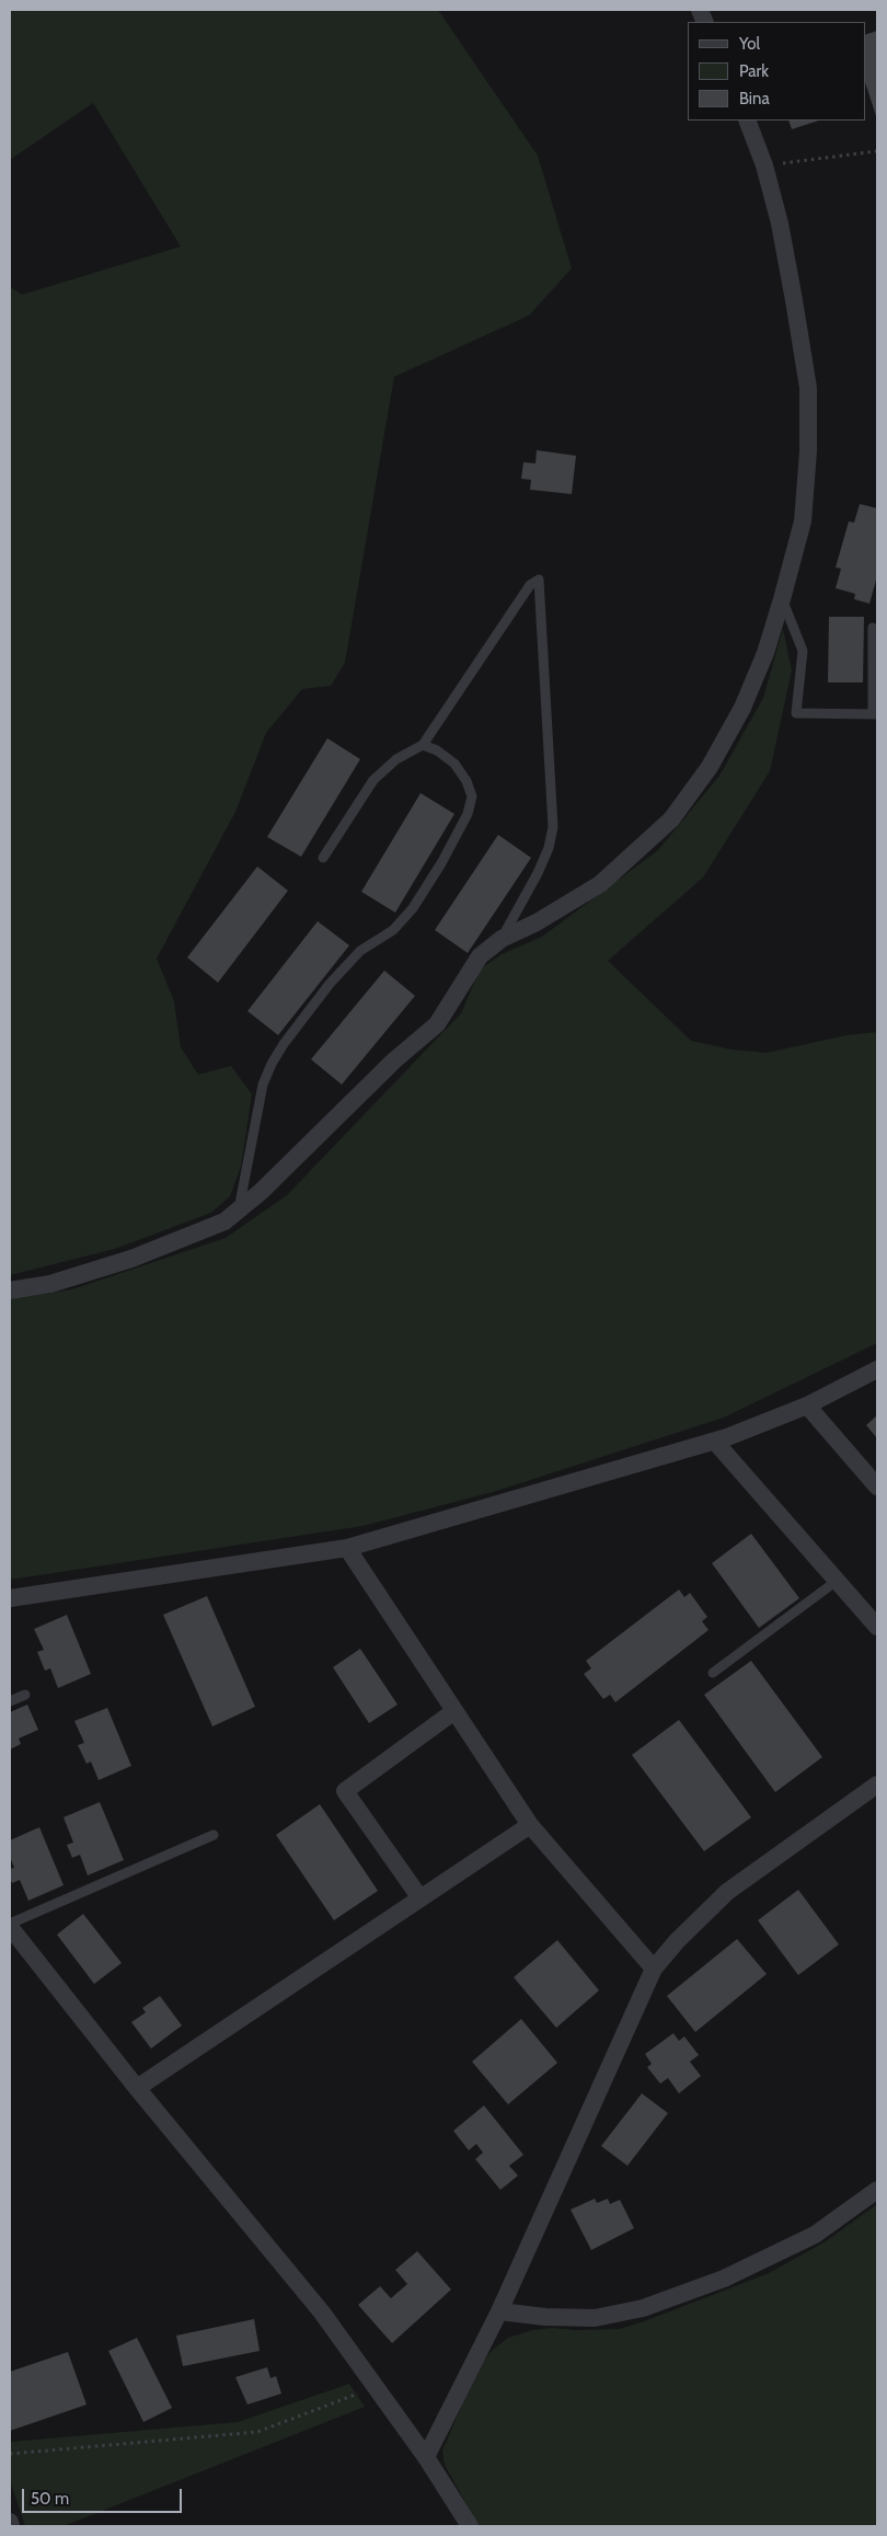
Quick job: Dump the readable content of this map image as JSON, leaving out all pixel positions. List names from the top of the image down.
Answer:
{
  "legend": ["Yol", "Park", "Bina"],
  "scale_bar": "50 m"
}
